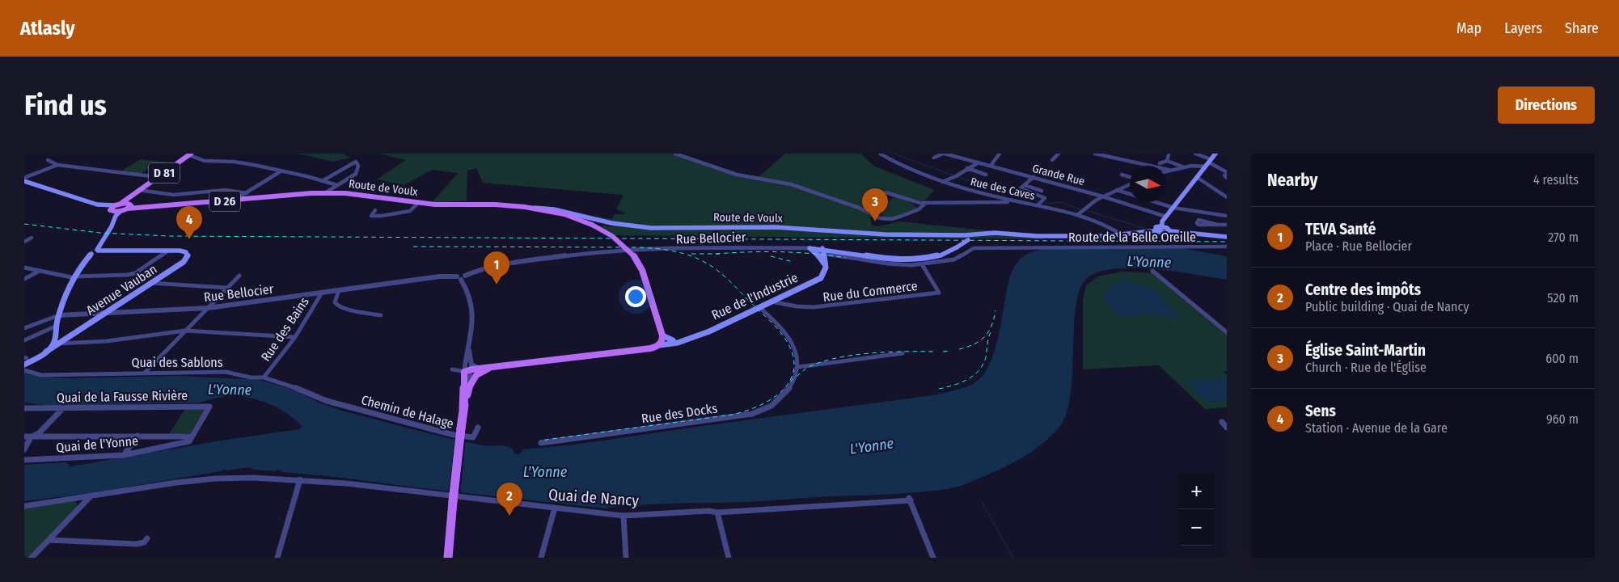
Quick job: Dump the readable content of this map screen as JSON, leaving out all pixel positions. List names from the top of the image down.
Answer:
{
  "streets": {
    "main road": [
      "D 81",
      "Route de Voulx",
      "D 26",
      "Rue Bellocier",
      "Avenue Vauban",
      "Rue de l'Industrie"
    ],
    "street": [
      "Grande Rue",
      "Rue des Caves",
      "Route de la Belle Oreille",
      "Rue du Commerce",
      "Rue des Bains",
      "Quai des Sablons",
      "Quai de la Fausse Rivière",
      "Chemin de Halage",
      "Rue des Docks",
      "Quai de l'Yonne",
      "Quai de Nancy"
    ]
  },
  "crossings": [
    ["D 81", "Route de Voulx"],
    ["Route de Voulx", "D 26"],
    ["Route de Voulx", "Rue Bellocier"],
    ["Rue des Caves", "Rue Bellocier"],
    ["Route de la Belle Oreille", "Rue Bellocier"],
    ["Route de la Belle Oreille", "Rue du Commerce"],
    ["Rue Bellocier", "Avenue Vauban"],
    ["Rue Bellocier", "Rue des Bains"],
    ["Rue du Commerce", "Rue de l'Industrie"],
    ["Rue des Bains", "Quai des Sablons"],
    ["Quai des Sablons", "Chemin de Halage"],
    ["Quai de la Fausse Rivière", "Quai de l'Yonne"]
  ],
  "water": ["L'Yonne"],
  "north": "right",
  "page": {
    "header": "Atlasly",
    "nav": ["Map", "Layers", "Share"],
    "buttons": "Directions",
    "title": "Find us",
    "heading": ["Nearby", "4 results"],
    "pins": [
      "3",
      "4",
      "1",
      "2"
    ],
    "list": [
      {
        "mark": "1",
        "name": "TEVA Santé",
        "note": "Place · Rue Bellocier",
        "value": "270 m"
      },
      {
        "mark": "2",
        "name": "Centre des impôts",
        "note": "Public building · Quai de Nancy",
        "value": "520 m"
      },
      {
        "mark": "3",
        "name": "Église Saint-Martin",
        "note": "Church · Rue de l'Église",
        "value": "600 m"
      },
      {
        "mark": "4",
        "name": "Sens",
        "note": "Station · Avenue de la Gare",
        "value": "960 m"
      }
    ],
    "map_buttons": ["+", "−"]
  }
}
